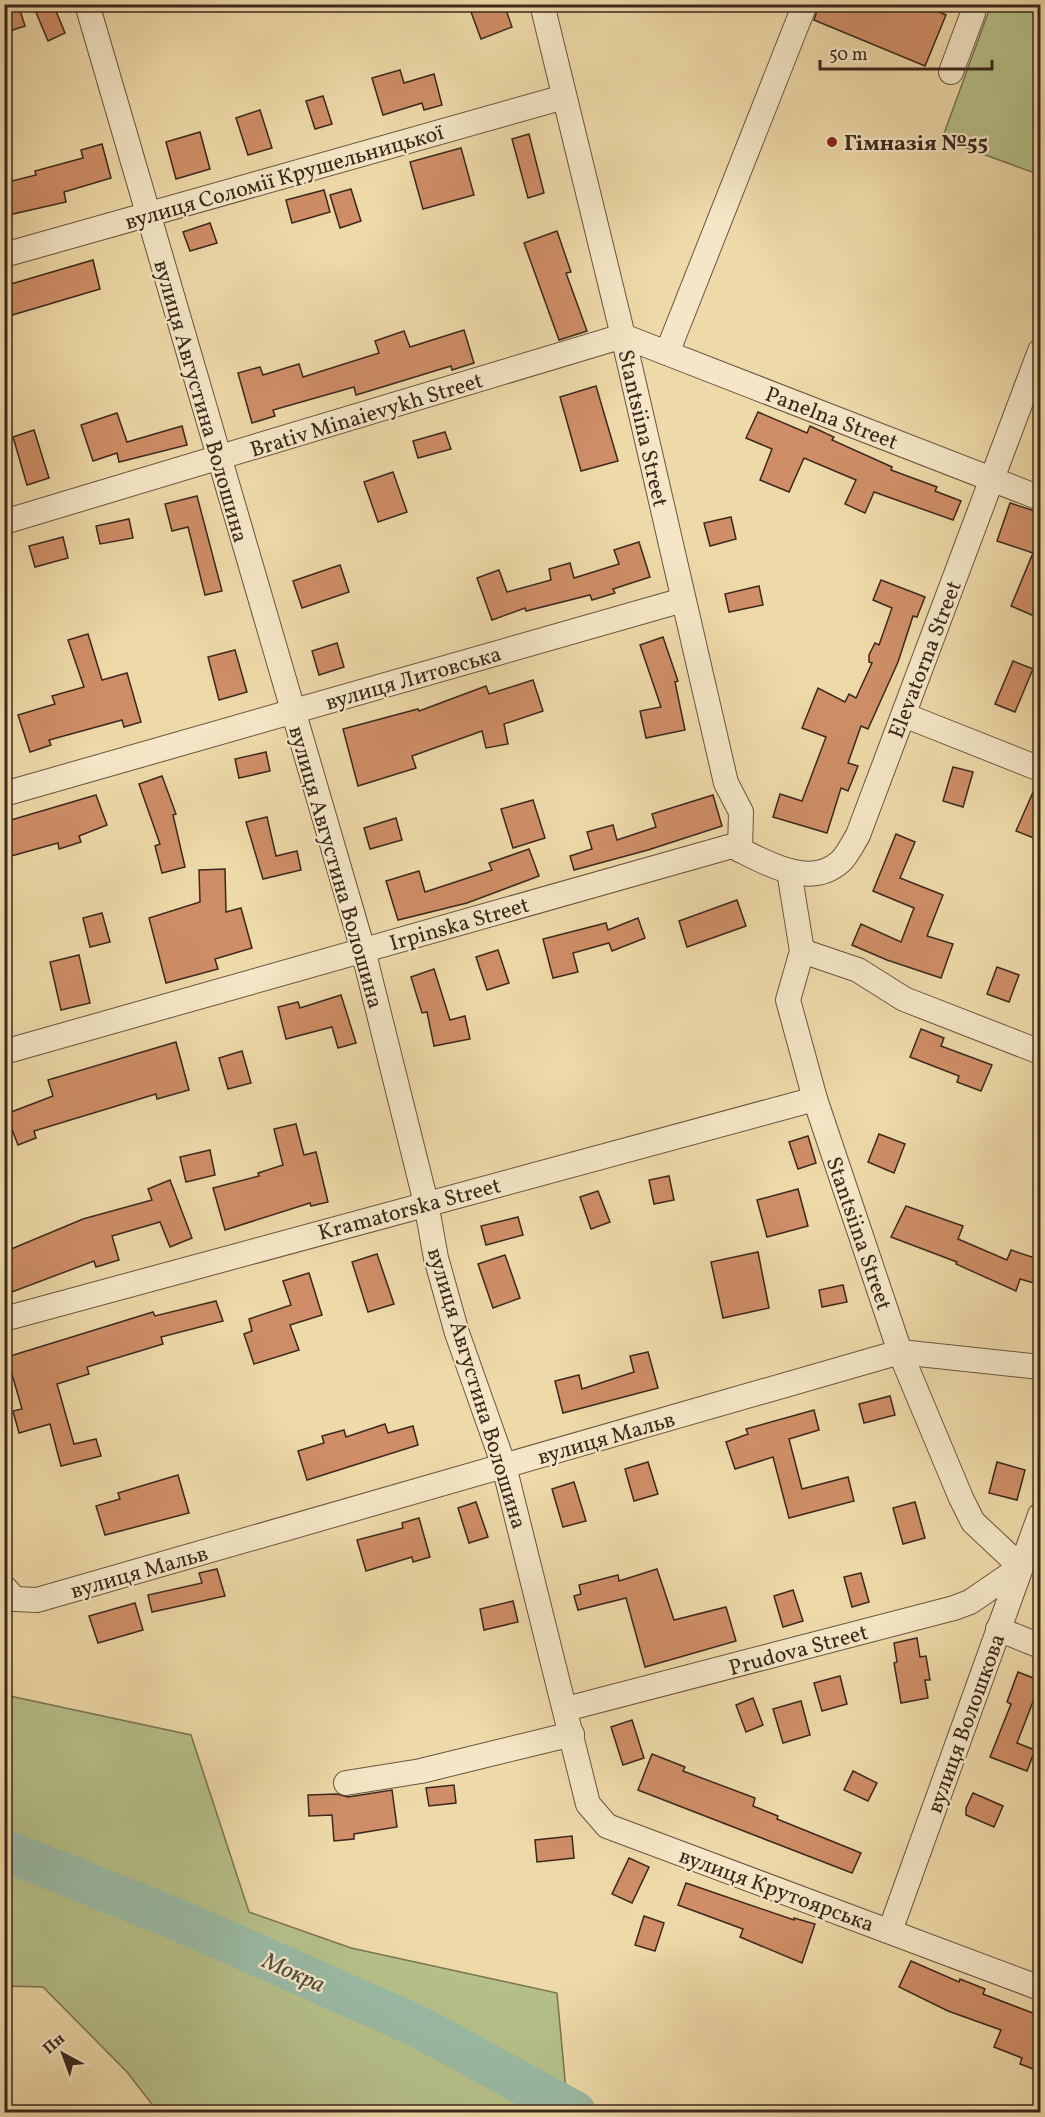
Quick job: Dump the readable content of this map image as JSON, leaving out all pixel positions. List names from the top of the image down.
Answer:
{
  "streets": {
    "street": [
      "вулиця Соломії Крушельницької",
      "вулиця Августина Волошина",
      "Brativ Minaievykh Street",
      "Panelna Street",
      "Stantsiina Street",
      "Elevatorna Street",
      "вулиця Литовська",
      "Irpinska Street",
      "Kramatorska Street",
      "вулиця Мальв",
      "Prudova Street",
      "вулиця Волошкова",
      "вулиця Крутоярська"
    ]
  },
  "crossings": [
    ["вулиця Соломії Крушельницької", "вулиця Августина Волошина"],
    ["вулиця Соломії Крушельницької", "Stantsiina Street"],
    ["вулиця Августина Волошина", "Brativ Minaievykh Street"],
    ["вулиця Августина Волошина", "вулиця Литовська"],
    ["вулиця Августина Волошина", "Irpinska Street"],
    ["вулиця Августина Волошина", "Kramatorska Street"],
    ["вулиця Августина Волошина", "вулиця Мальв"],
    ["вулиця Августина Волошина", "Prudova Street"],
    ["вулиця Августина Волошина", "вулиця Крутоярська"],
    ["Brativ Minaievykh Street", "Panelna Street"],
    ["Brativ Minaievykh Street", "Stantsiina Street"],
    ["Panelna Street", "Stantsiina Street"],
    ["Panelna Street", "Elevatorna Street"],
    ["Stantsiina Street", "Elevatorna Street"],
    ["Stantsiina Street", "вулиця Литовська"],
    ["Stantsiina Street", "Irpinska Street"],
    ["Stantsiina Street", "Kramatorska Street"],
    ["Stantsiina Street", "вулиця Мальв"],
    ["Stantsiina Street", "Prudova Street"],
    ["Stantsiina Street", "вулиця Волошкова"],
    ["Elevatorna Street", "Irpinska Street"],
    ["Prudova Street", "вулиця Волошкова"],
    ["вулиця Волошкова", "вулиця Крутоярська"]
  ],
  "water": ["Мокра"],
  "places": ["Гімназія №55"],
  "scale_bar": "50 m",
  "north": "top left"
}
